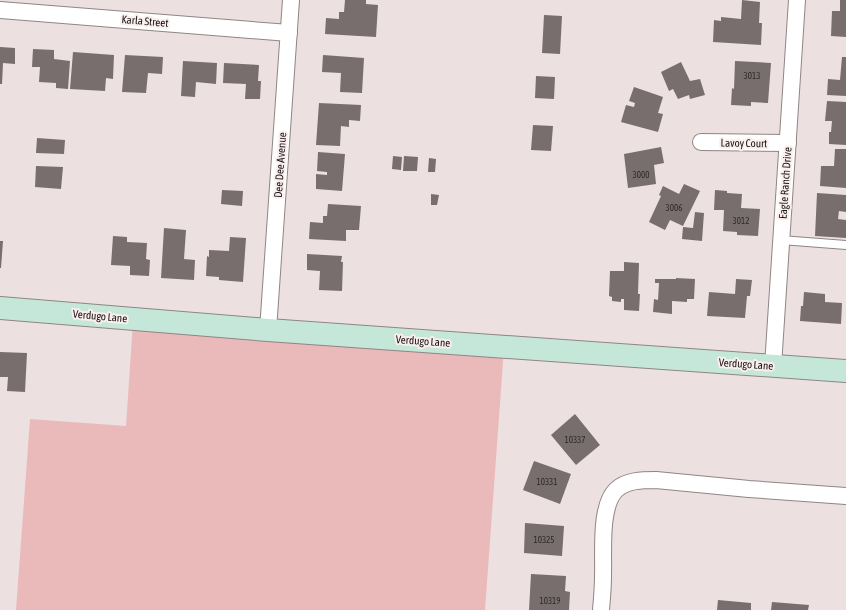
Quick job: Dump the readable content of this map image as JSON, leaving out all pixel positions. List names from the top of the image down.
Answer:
{
  "streets": {
    "street": [
      "Karla Street",
      "Lavoy Court",
      "Dee Dee Avenue",
      "Eagle Ranch Drive",
      "Verdugo Lane"
    ]
  },
  "crossings": [
    ["Karla Street", "Dee Dee Avenue"],
    ["Lavoy Court", "Eagle Ranch Drive"],
    ["Dee Dee Avenue", "Verdugo Lane"],
    ["Eagle Ranch Drive", "Verdugo Lane"]
  ],
  "house_numbers": [
    "3013",
    "3000",
    "3006",
    "3012",
    "10337",
    "10331",
    "10325",
    "10319"
  ]
}
